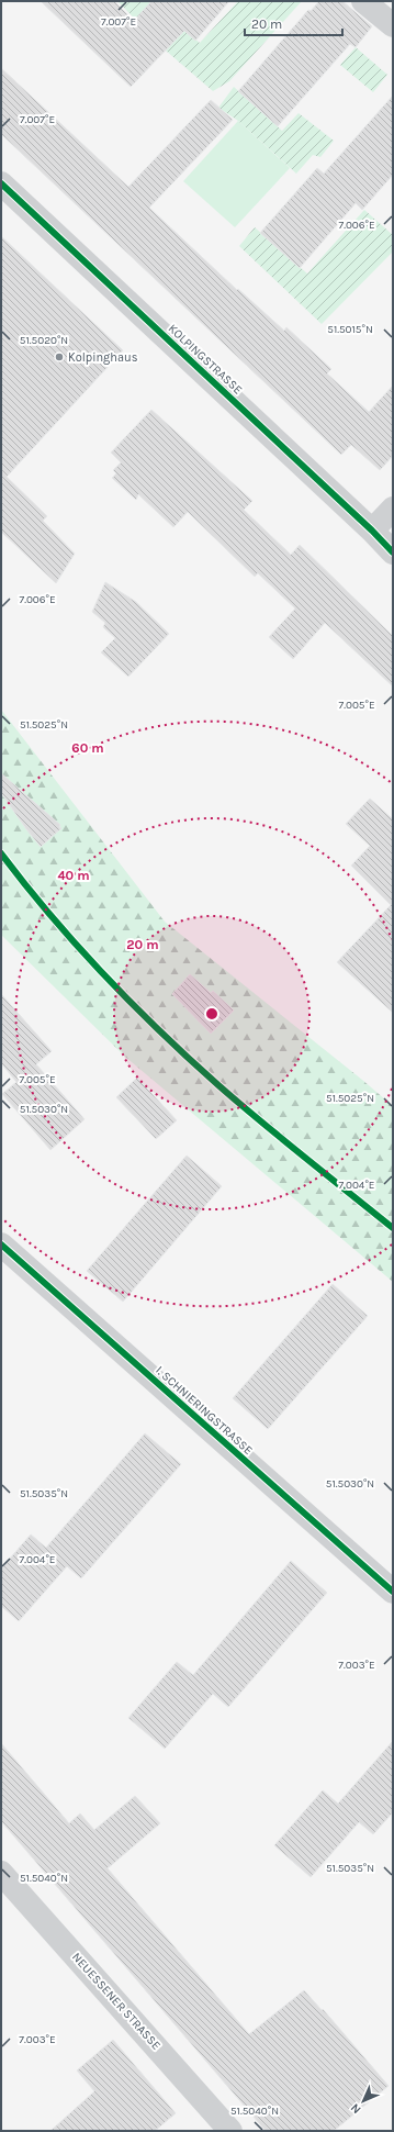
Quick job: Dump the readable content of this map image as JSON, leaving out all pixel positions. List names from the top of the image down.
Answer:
{
  "streets": {
    "street": ["KOLPINGSTRASSE", "I. SCHNIERINGSTRASSE", "NEUESSENER STRASSE"]
  },
  "places": ["Kolpinghaus"],
  "scale_bar": "20 m",
  "north": "bottom left",
  "coordinates": [
    "7.007°E",
    "7.006°E",
    "51.5015°N",
    "51.5020°N",
    "7.005°E",
    "51.5025°N",
    "51.5030°N",
    "7.004°E",
    "51.5035°N",
    "7.003°E",
    "51.5040°N"
  ],
  "rings": ["60 m", "40 m", "20 m"]
}
